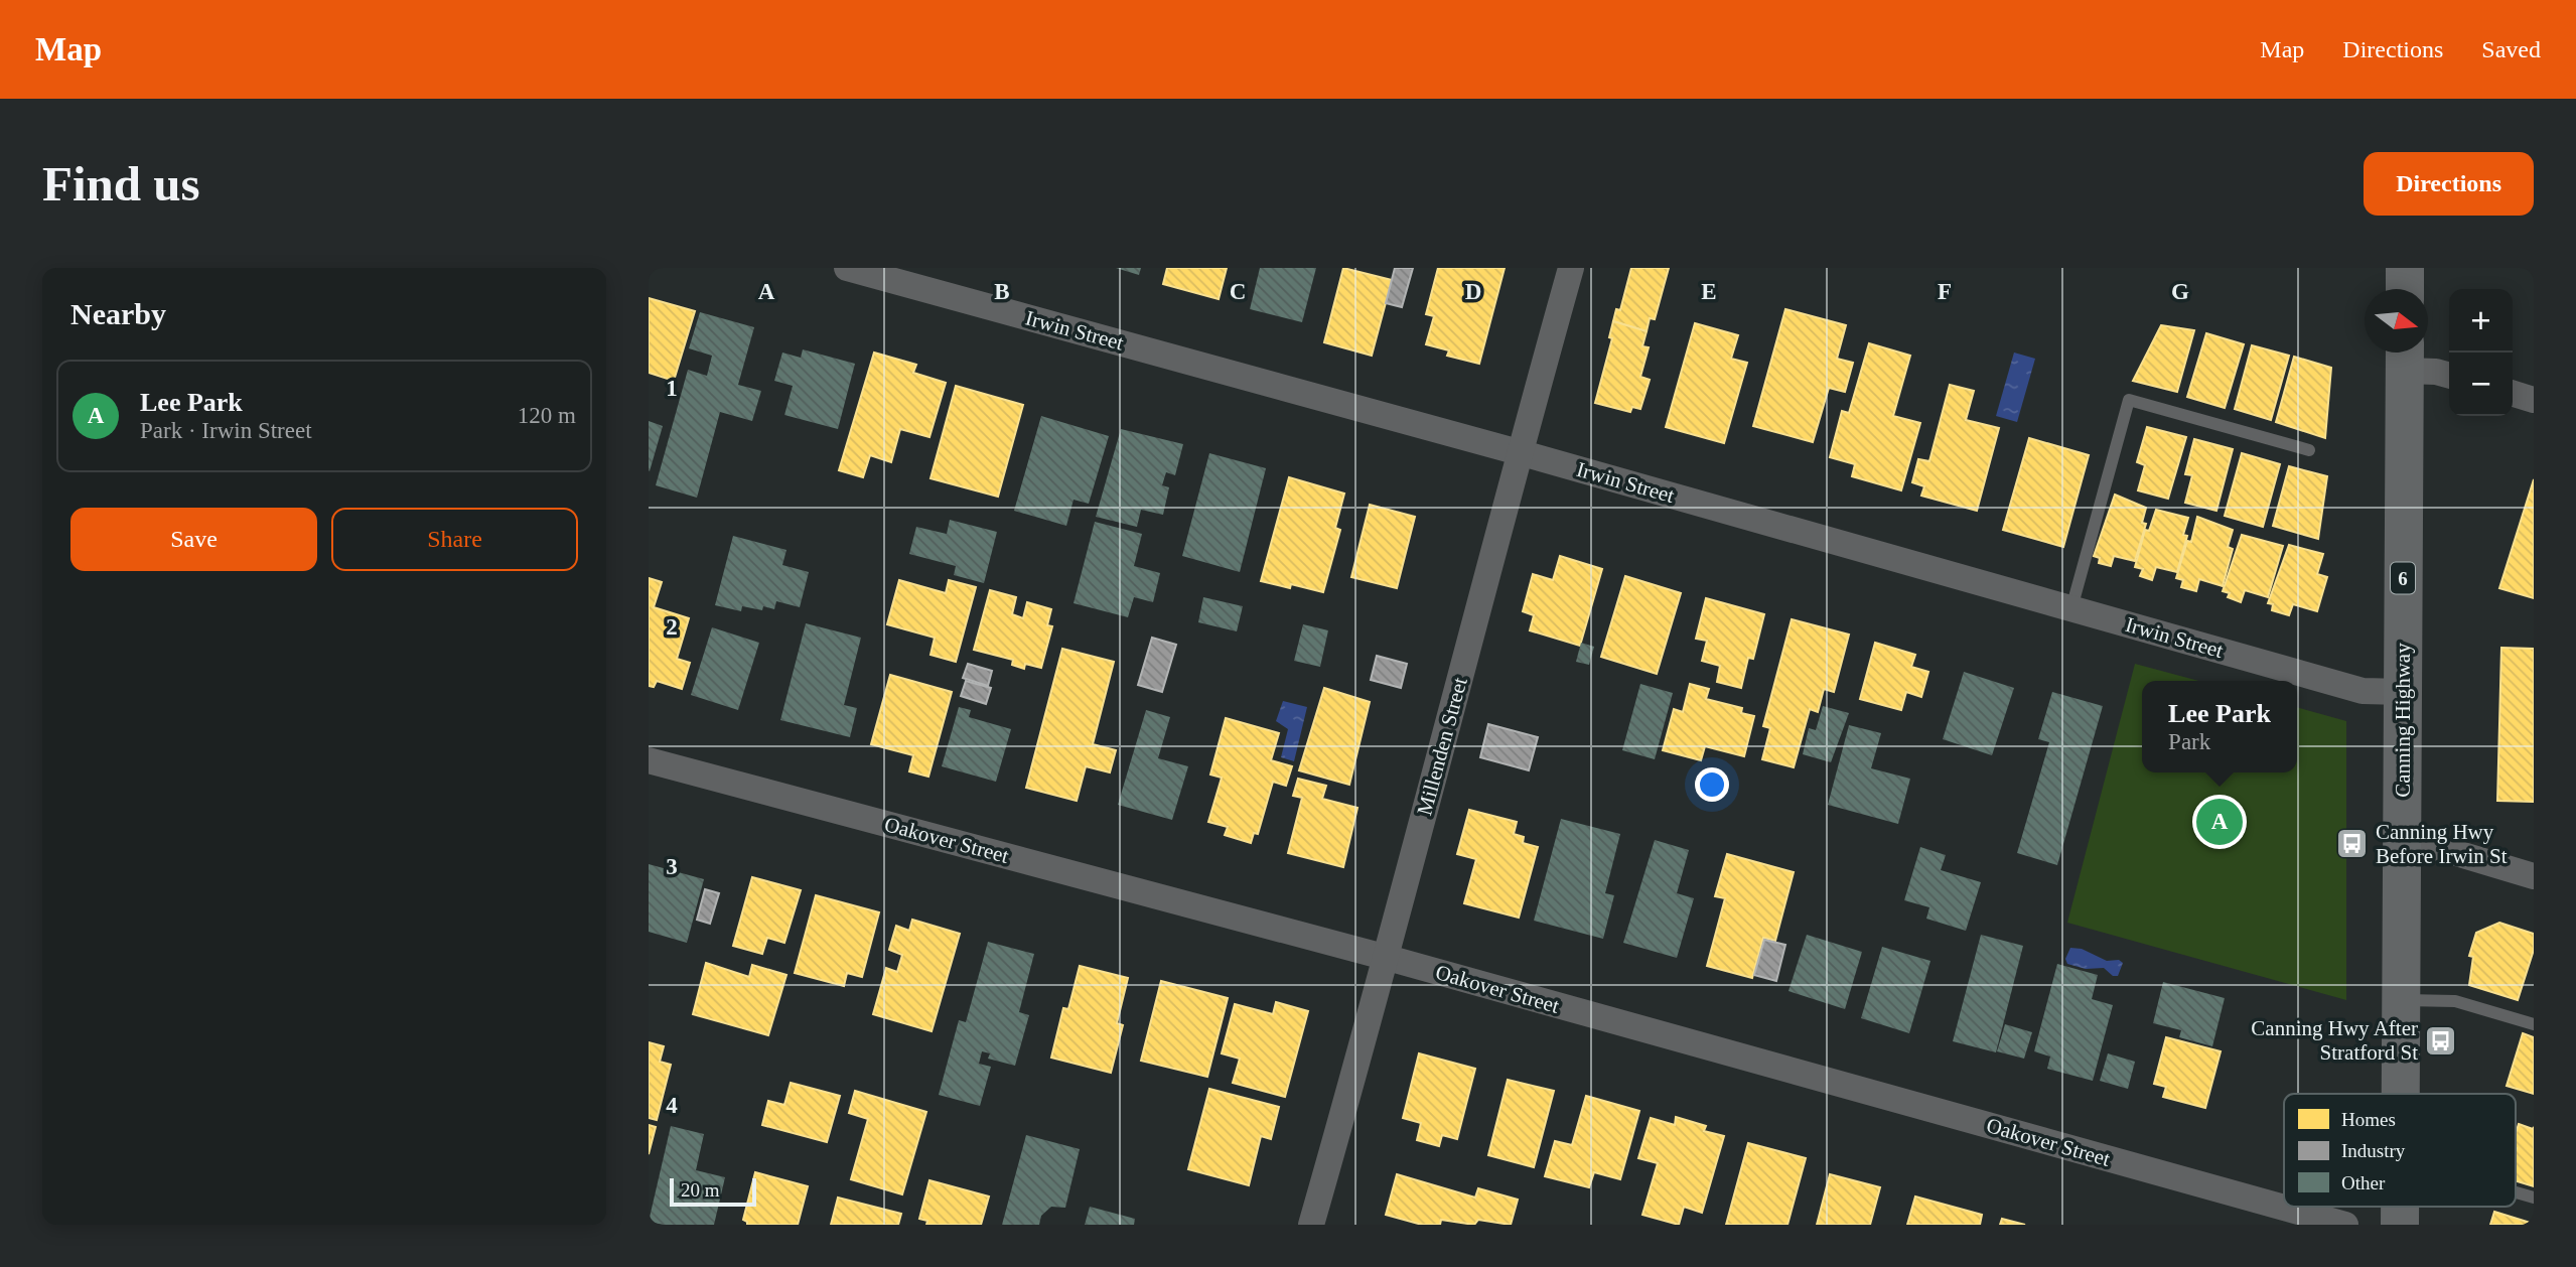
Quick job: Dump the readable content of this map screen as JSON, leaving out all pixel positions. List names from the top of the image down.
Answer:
{
  "streets": {
    "highway": ["6", "Canning Highway"],
    "street": ["Irwin Street", "Millenden Street", "Oakover Street"]
  },
  "crossings": [
    ["Irwin Street", "Canning Highway"],
    ["Irwin Street", "Millenden Street"],
    ["Millenden Street", "Oakover Street"]
  ],
  "places": {
    "bus stop": ["Canning Hwy Before Irwin St", "Canning Hwy After Stratford St"]
  },
  "legend": ["Homes", "Industry", "Other"],
  "scale_bar": "20 m",
  "north": "right",
  "page": {
    "header": "Map",
    "nav": ["Map", "Directions", "Saved"],
    "buttons": [
      "Directions",
      ["Save", "Share"]
    ],
    "title": "Find us",
    "heading": "Nearby",
    "map_buttons": ["+", "−"],
    "list": [
      {
        "mark": "A",
        "name": "Lee Park",
        "note": "Park · Irwin Street",
        "value": "120 m"
      }
    ],
    "popup": ["Lee Park", "Park"],
    "pins": "A",
    "scale": "20 m"
  },
  "grid": {
    "columns": [
      "A",
      "B",
      "C",
      "D",
      "E",
      "F",
      "G"
    ],
    "rows": [
      "1",
      "2",
      "3",
      "4"
    ]
  }
}
